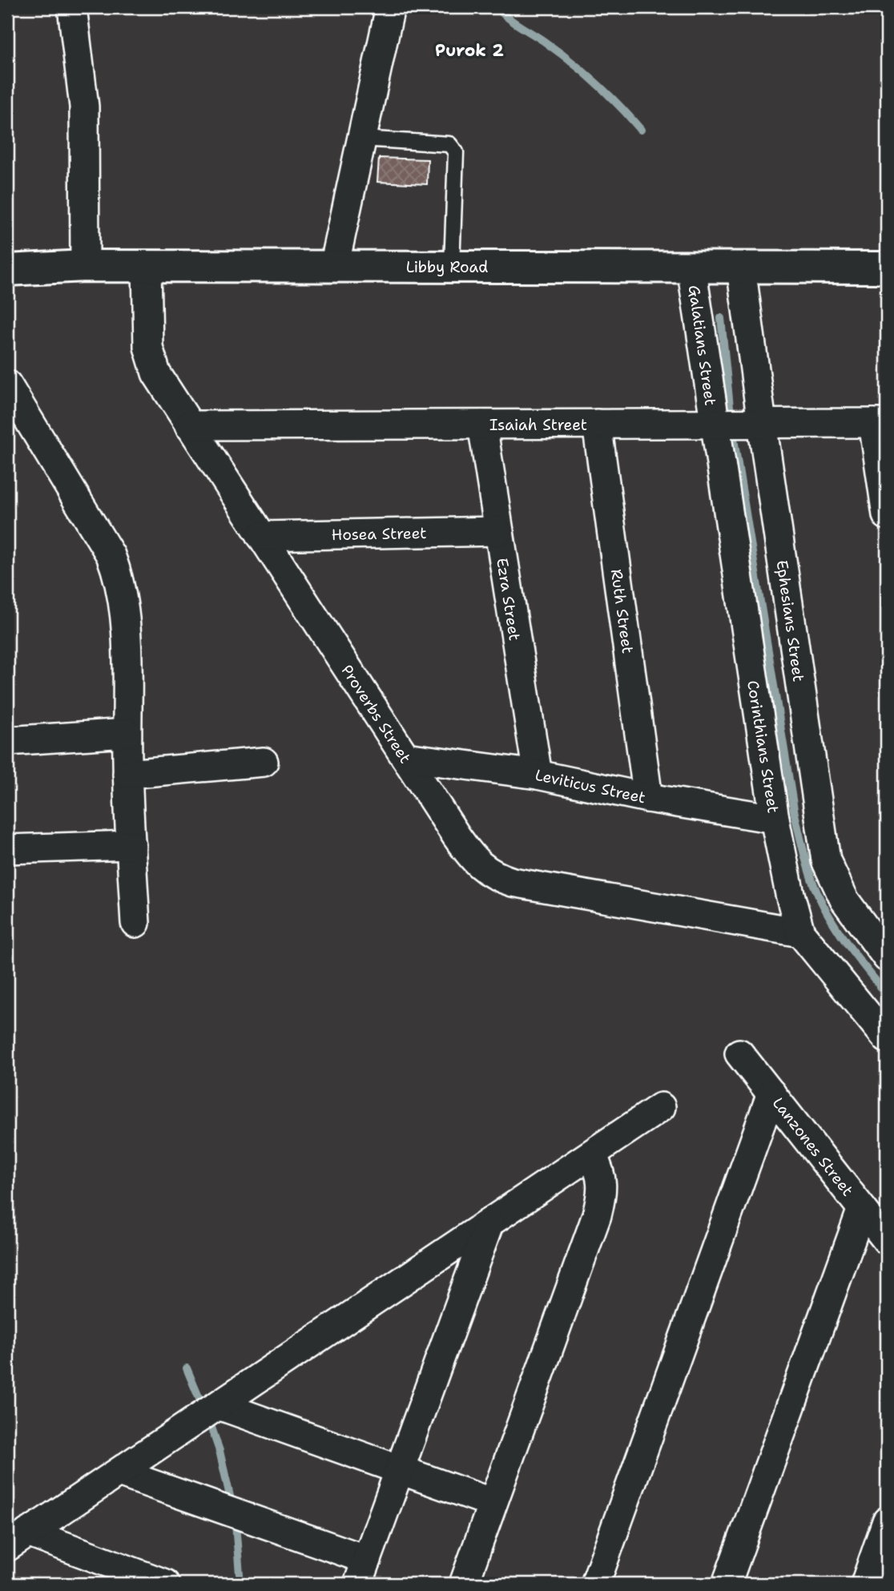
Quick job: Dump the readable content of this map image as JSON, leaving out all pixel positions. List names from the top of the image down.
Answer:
{
  "streets": {
    "main road": ["Libby Road"],
    "street": [
      "Galatians Street",
      "Isaiah Street",
      "Hosea Street",
      "Ezra Street",
      "Ruth Street",
      "Ephesians Street",
      "Proverbs Street",
      "Corinthians Street",
      "Leviticus Street",
      "Lanzones Street"
    ]
  },
  "crossings": [
    ["Libby Road", "Galatians Street"],
    ["Libby Road", "Ephesians Street"],
    ["Libby Road", "Proverbs Street"],
    ["Galatians Street", "Isaiah Street"],
    ["Galatians Street", "Corinthians Street"],
    ["Isaiah Street", "Ezra Street"],
    ["Isaiah Street", "Ruth Street"],
    ["Isaiah Street", "Ephesians Street"],
    ["Isaiah Street", "Proverbs Street"],
    ["Isaiah Street", "Corinthians Street"],
    ["Hosea Street", "Ezra Street"],
    ["Hosea Street", "Proverbs Street"],
    ["Ezra Street", "Leviticus Street"],
    ["Ruth Street", "Leviticus Street"],
    ["Proverbs Street", "Corinthians Street"],
    ["Proverbs Street", "Leviticus Street"],
    ["Corinthians Street", "Leviticus Street"]
  ],
  "districts": ["Purok 2"]
}
